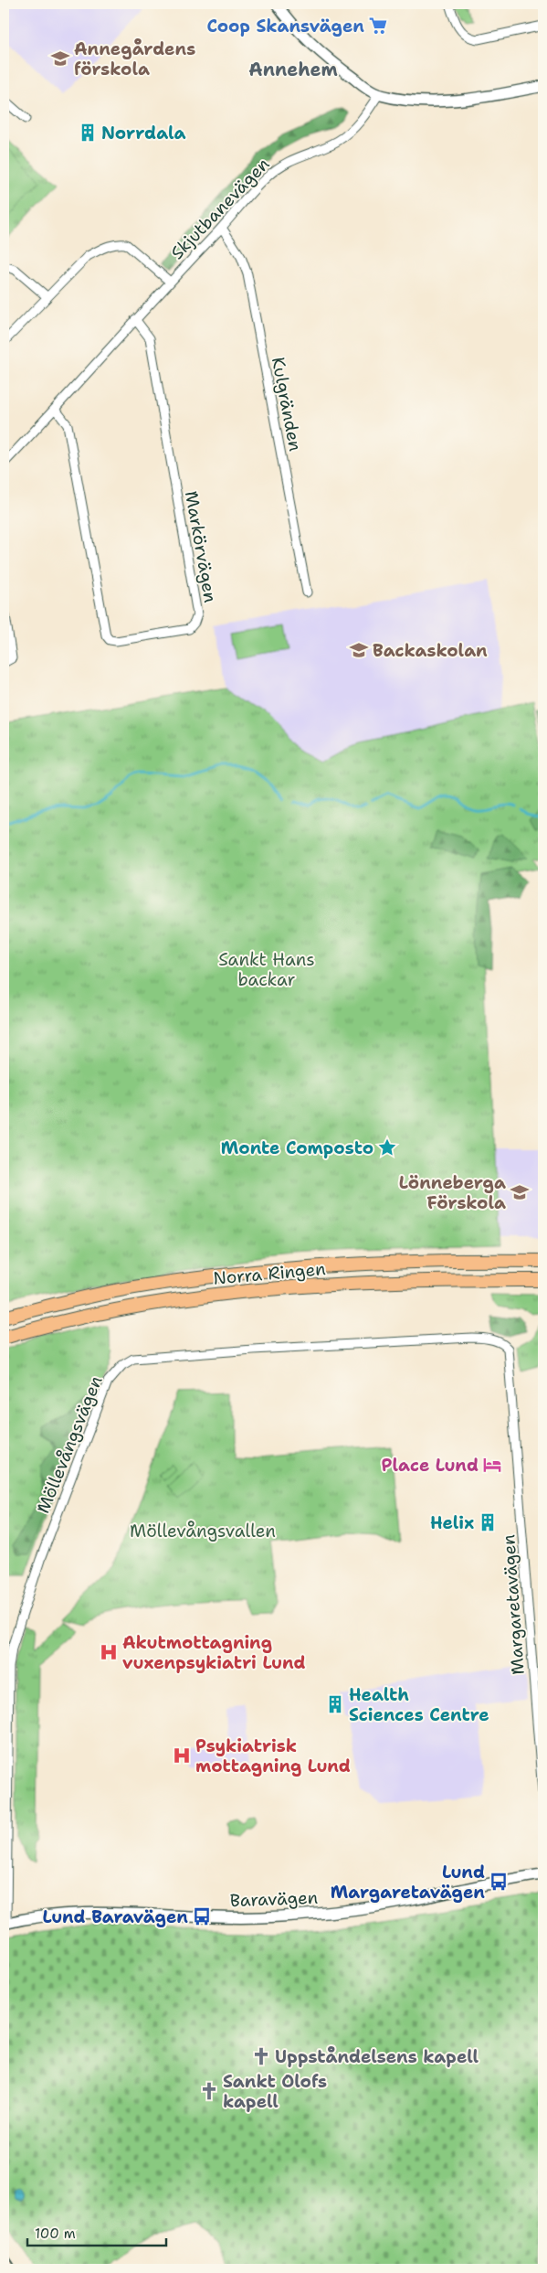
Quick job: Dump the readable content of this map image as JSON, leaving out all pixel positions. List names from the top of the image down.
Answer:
{
  "streets": {
    "main road": ["Norra Ringen"],
    "street": [
      "Skjutbanevägen",
      "Kulgränden",
      "Markörvägen",
      "Möllevångsvägen",
      "Margaretavägen",
      "Baravägen"
    ]
  },
  "crossings": [
    ["Skjutbanevägen", "Kulgränden"],
    ["Skjutbanevägen", "Markörvägen"],
    ["Möllevångsvägen", "Margaretavägen"],
    ["Möllevångsvägen", "Baravägen"]
  ],
  "districts": ["Annehem"],
  "parks": ["Sankt Hans backar", "Möllevångsvallen"],
  "places": {
    "supermarket": ["Coop Skansvägen"],
    "school or university": ["Annegårdens förskola", "Backaskolan", "Lönneberga Förskola"],
    "building": ["Norrdala", "Helix", "Health Sciences Centre"],
    "place": ["Monte Composto"],
    "hotel": ["Place Lund"],
    "hospital": ["Akutmottagning vuxenpsykiatri Lund", "Psykiatrisk mottagning Lund"],
    "bus stop": ["Lund Margaretavägen", "Lund Baravägen"],
    "church": ["Uppståndelsens kapell", "Sankt Olofs kapell"]
  },
  "scale_bar": "100 m"
}
